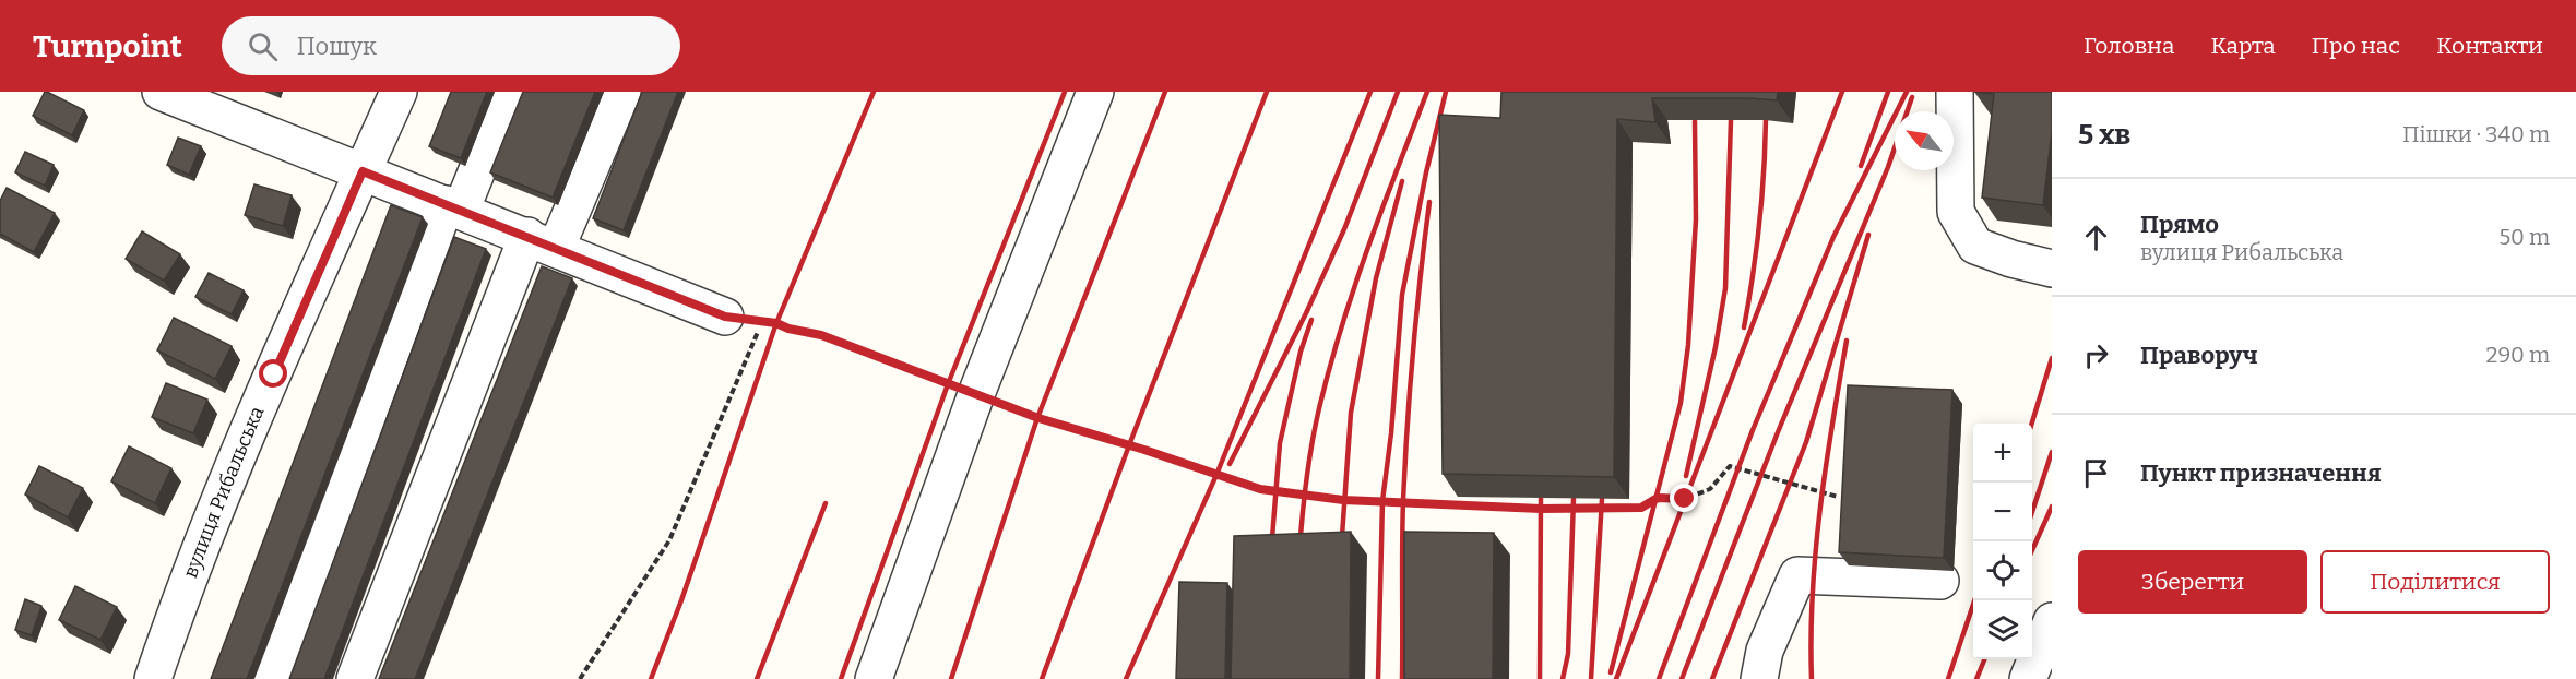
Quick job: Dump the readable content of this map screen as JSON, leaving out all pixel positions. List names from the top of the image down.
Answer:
{
  "streets": {
    "lane": ["вулиця Рибальська"]
  },
  "north": "top left",
  "page": {
    "header": "Turnpoint",
    "search": "Пошук",
    "nav": [
      "Головна",
      "Карта",
      "Про нас",
      "Контакти"
    ],
    "heading": ["5 хв", "Пішки · 340 m"],
    "list": [
      ["Прямо", "вулиця Рибальська", "50 m"],
      ["Праворуч", "290 m"],
      "Пункт призначення"
    ],
    "map_buttons": ["+", "−"],
    "buttons": ["Зберегти", "Поділитися"]
  }
}
